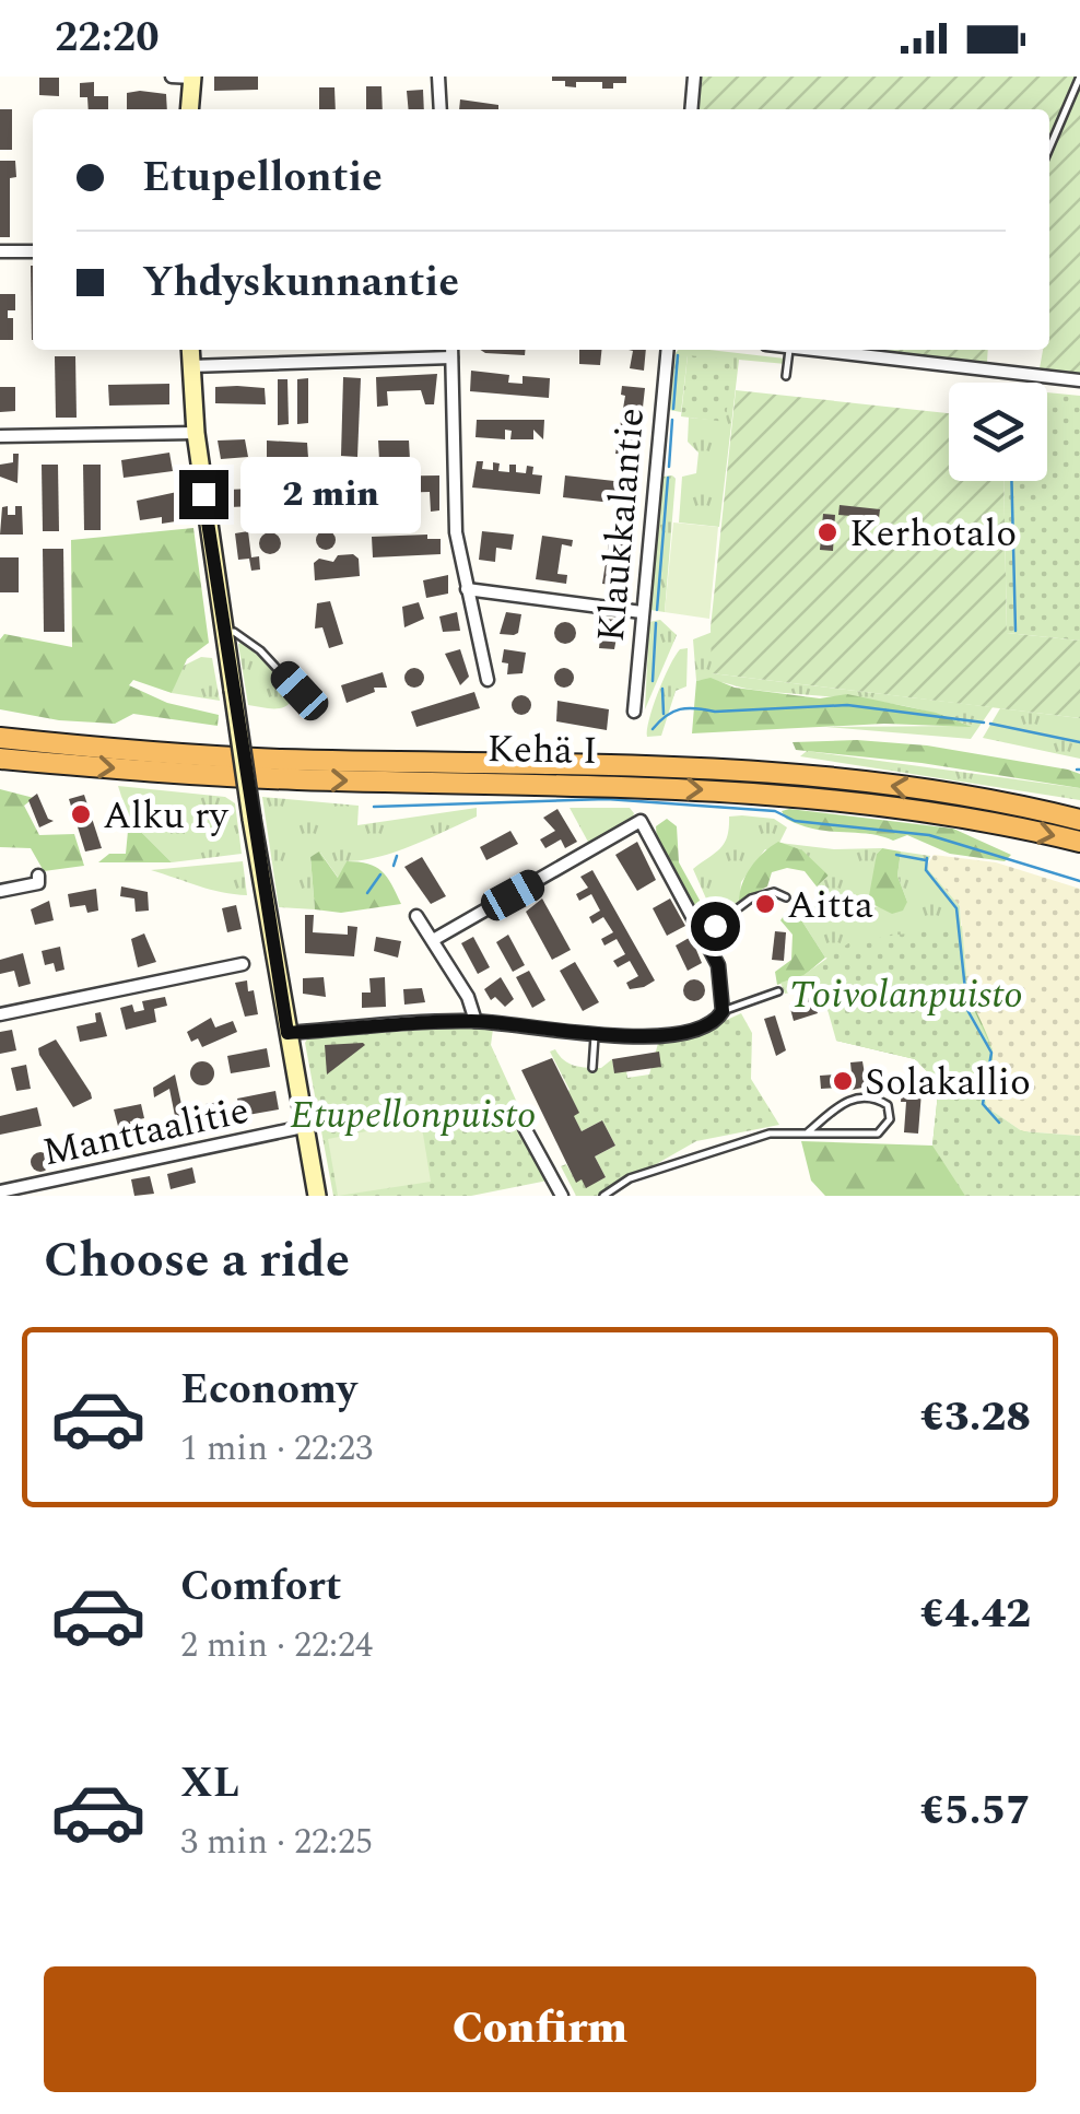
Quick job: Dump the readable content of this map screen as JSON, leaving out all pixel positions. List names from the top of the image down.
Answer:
{
  "streets": {
    "highway": ["Kehä I"],
    "street": ["Klaukkalantie", "Manttaalitie"]
  },
  "parks": ["Toivolanpuisto", "Etupellonpuisto"],
  "places": [
    "Kerhotalo",
    "Alku ry",
    "Aitta",
    "Solakallio"
  ],
  "page": {
    "status": "22:20",
    "banner": ["Etupellontie", "Yhdyskunnantie"],
    "bubble": "2 min",
    "heading": "Choose a ride",
    "list": [
      {
        "name": "Economy",
        "note": "1 min · 22:23",
        "value": "€3.28"
      },
      {
        "name": "Comfort",
        "note": "2 min · 22:24",
        "value": "€4.42"
      },
      {
        "name": "XL",
        "note": "3 min · 22:25",
        "value": "€5.57"
      }
    ],
    "buttons": "Confirm"
  }
}
